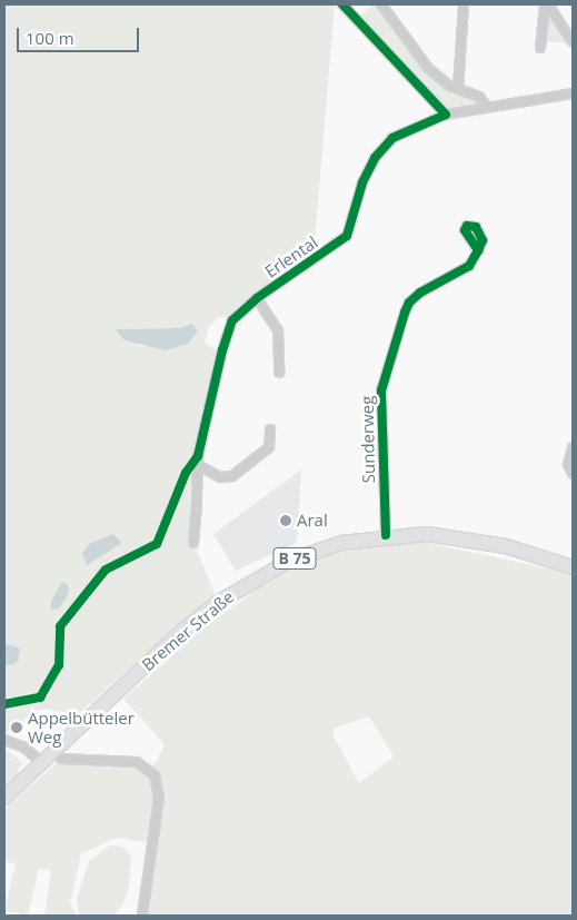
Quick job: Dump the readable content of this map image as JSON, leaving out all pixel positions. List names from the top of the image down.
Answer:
{
  "streets": {
    "main road": ["B 75", "Bremer Straße"],
    "street": ["Erlental", "Sunderweg"]
  },
  "crossings": [
    ["Sunderweg", "Bremer Straße"]
  ],
  "places": ["Aral", "Appelbütteler Weg"],
  "scale_bar": "100 m"
}
